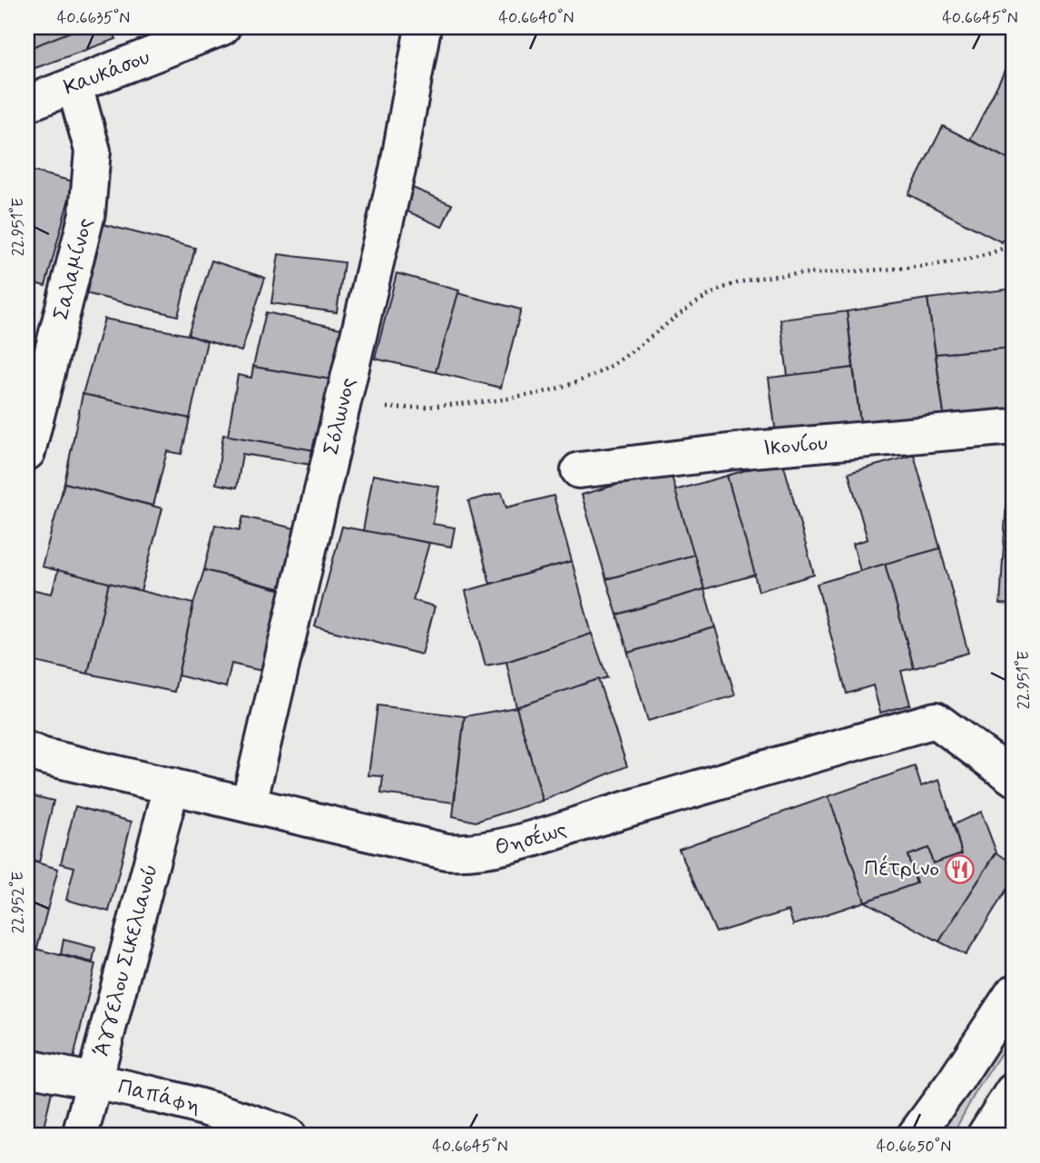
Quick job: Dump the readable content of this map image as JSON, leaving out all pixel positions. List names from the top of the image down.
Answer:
{
  "streets": {
    "street": [
      "Καυκάσου",
      "Σαλαμίνος",
      "Σόλωνος",
      "Ικονίου",
      "Θησέως",
      "Άγγελου Σικελιανού",
      "Παπάφη"
    ]
  },
  "crossings": [
    ["Καυκάσου", "Σαλαμίνος"],
    ["Σόλωνος", "Θησέως"],
    ["Θησέως", "Άγγελου Σικελιανού"],
    ["Άγγελου Σικελιανού", "Παπάφη"]
  ],
  "places": {
    "restaurant": ["Πέτρινο"]
  },
  "coordinates": [
    "40.6635°N",
    "40.6640°N",
    "40.6645°N",
    "22.951°E",
    "22.952°E",
    "40.6650°N"
  ]
}
